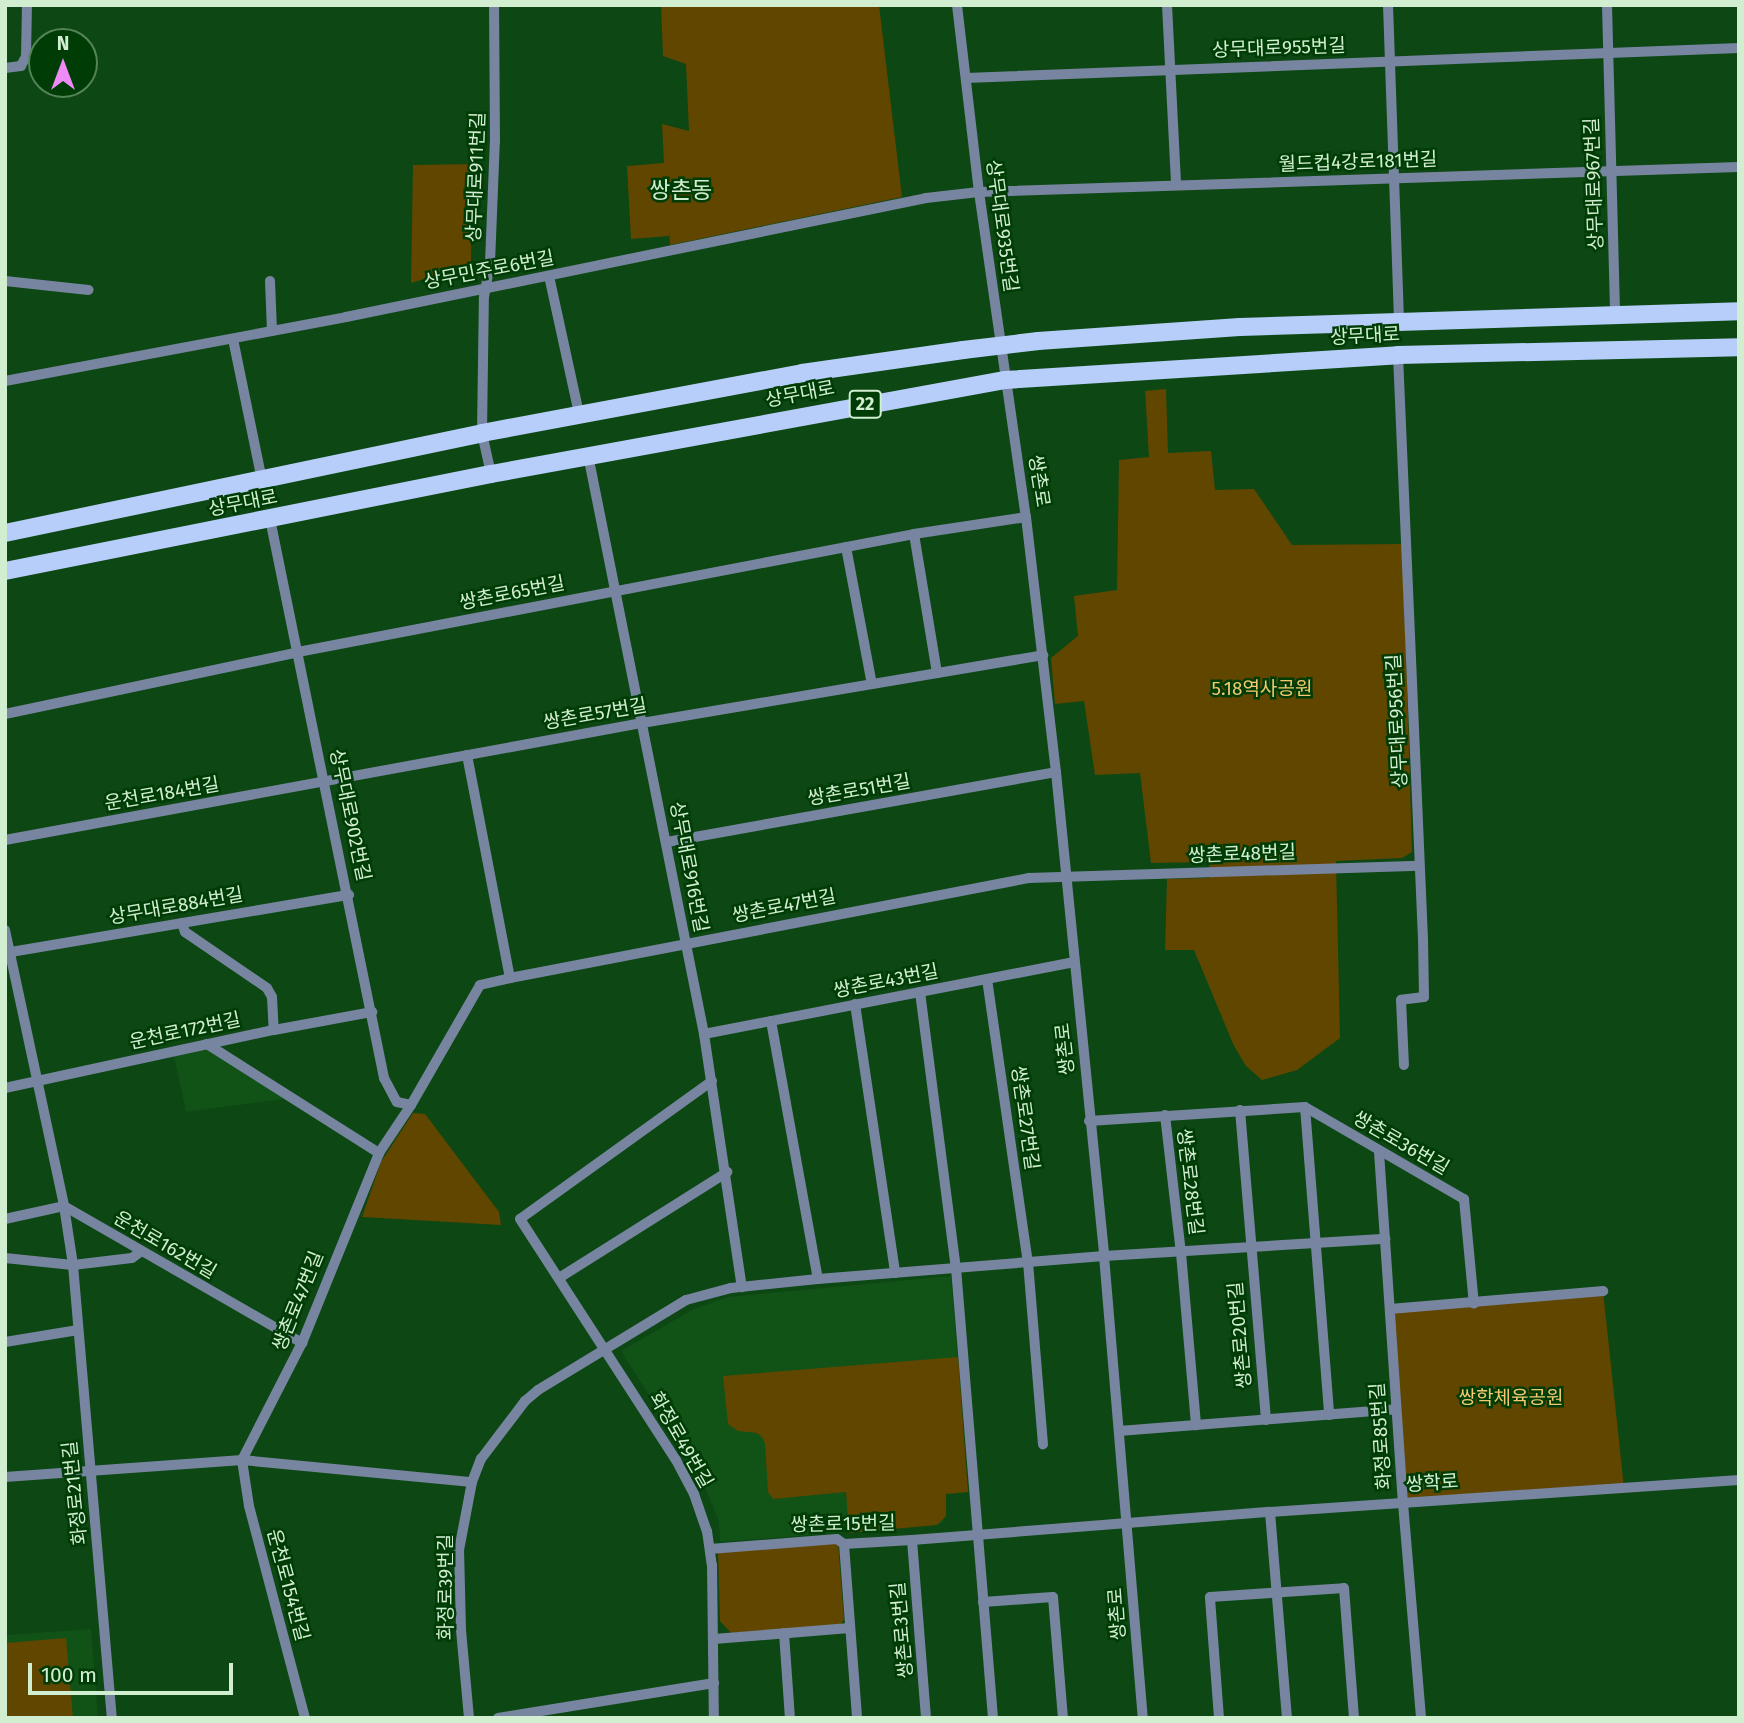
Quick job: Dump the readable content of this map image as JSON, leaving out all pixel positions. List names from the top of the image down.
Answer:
{
  "streets": {
    "main road": ["상무대로", "22"],
    "street": [
      "상무대로955번길",
      "월드컵4강로181번길",
      "상무대로911번길",
      "상무대로967번길",
      "상무대로935번길",
      "상무민주로6번길",
      "쌍촌로",
      "쌍촌로65번길",
      "쌍촌로57번길",
      "상무대로956번길",
      "쌍촌로51번길",
      "운천로184번길",
      "상무대로902번길",
      "쌍촌로48번길",
      "상무대로916번길",
      "상무대로884번길",
      "쌍촌로47번길",
      "쌍촌로43번길",
      "운천로172번길",
      "쌍촌로27번길",
      "쌍촌로36번길",
      "쌍촌로28번길",
      "운천로162번길",
      "쌍촌로20번길",
      "화정로85번길",
      "화정로49번길",
      "쌍학로",
      "화정로21번길",
      "쌍촌로15번길",
      "운천로154번길",
      "화정로39번길",
      "쌍촌로3번길"
    ]
  },
  "crossings": [
    ["상무대로955번길", "상무대로967번길"],
    ["월드컵4강로181번길", "상무대로967번길"],
    ["월드컵4강로181번길", "상무대로935번길"],
    ["월드컵4강로181번길", "상무민주로6번길"],
    ["상무대로911번길", "상무민주로6번길"],
    ["상무대로911번길", "상무대로"],
    ["상무대로967번길", "상무대로"],
    ["상무대로935번길", "상무민주로6번길"],
    ["상무대로935번길", "상무대로"],
    ["상무대로935번길", "쌍촌로"],
    ["상무대로", "쌍촌로"],
    ["상무대로", "상무대로956번길"],
    ["상무대로", "상무대로902번길"],
    ["상무대로", "상무대로916번길"],
    ["쌍촌로", "쌍촌로65번길"],
    ["쌍촌로", "쌍촌로57번길"],
    ["쌍촌로", "쌍촌로51번길"],
    ["쌍촌로", "쌍촌로48번길"],
    ["쌍촌로", "쌍촌로47번길"],
    ["쌍촌로", "쌍촌로43번길"],
    ["쌍촌로", "쌍촌로28번길"],
    ["쌍촌로", "쌍학로"],
    ["쌍촌로", "쌍촌로15번길"],
    ["쌍촌로65번길", "상무대로902번길"],
    ["쌍촌로65번길", "상무대로916번길"],
    ["쌍촌로57번길", "운천로184번길"],
    ["쌍촌로57번길", "상무대로902번길"],
    ["쌍촌로57번길", "상무대로916번길"],
    ["상무대로956번길", "쌍촌로48번길"],
    ["쌍촌로51번길", "상무대로916번길"],
    ["운천로184번길", "상무대로902번길"],
    ["상무대로902번길", "상무대로884번길"],
    ["상무대로902번길", "쌍촌로47번길"],
    ["상무대로902번길", "운천로172번길"],
    ["쌍촌로48번길", "쌍촌로47번길"],
    ["상무대로916번길", "쌍촌로47번길"],
    ["상무대로916번길", "쌍촌로43번길"],
    ["상무대로916번길", "화정로49번길"],
    ["쌍촌로47번길", "운천로162번길"],
    ["쌍촌로47번길", "운천로154번길"],
    ["쌍촌로43번길", "쌍촌로27번길"],
    ["쌍촌로36번길", "화정로85번길"],
    ["쌍촌로28번길", "쌍촌로20번길"],
    ["쌍촌로28번길", "화정로85번길"],
    ["운천로162번길", "화정로21번길"],
    ["화정로85번길", "쌍학로"],
    ["화정로49번길", "쌍촌로15번길"],
    ["화정로49번길", "화정로39번길"],
    ["쌍학로", "쌍촌로15번길"],
    ["쌍촌로15번길", "쌍촌로3번길"]
  ],
  "districts": ["쌍촌동"],
  "parks": ["5.18역사공원", "쌍학체육공원"],
  "scale_bar": "100 m",
  "north": "top"
}
